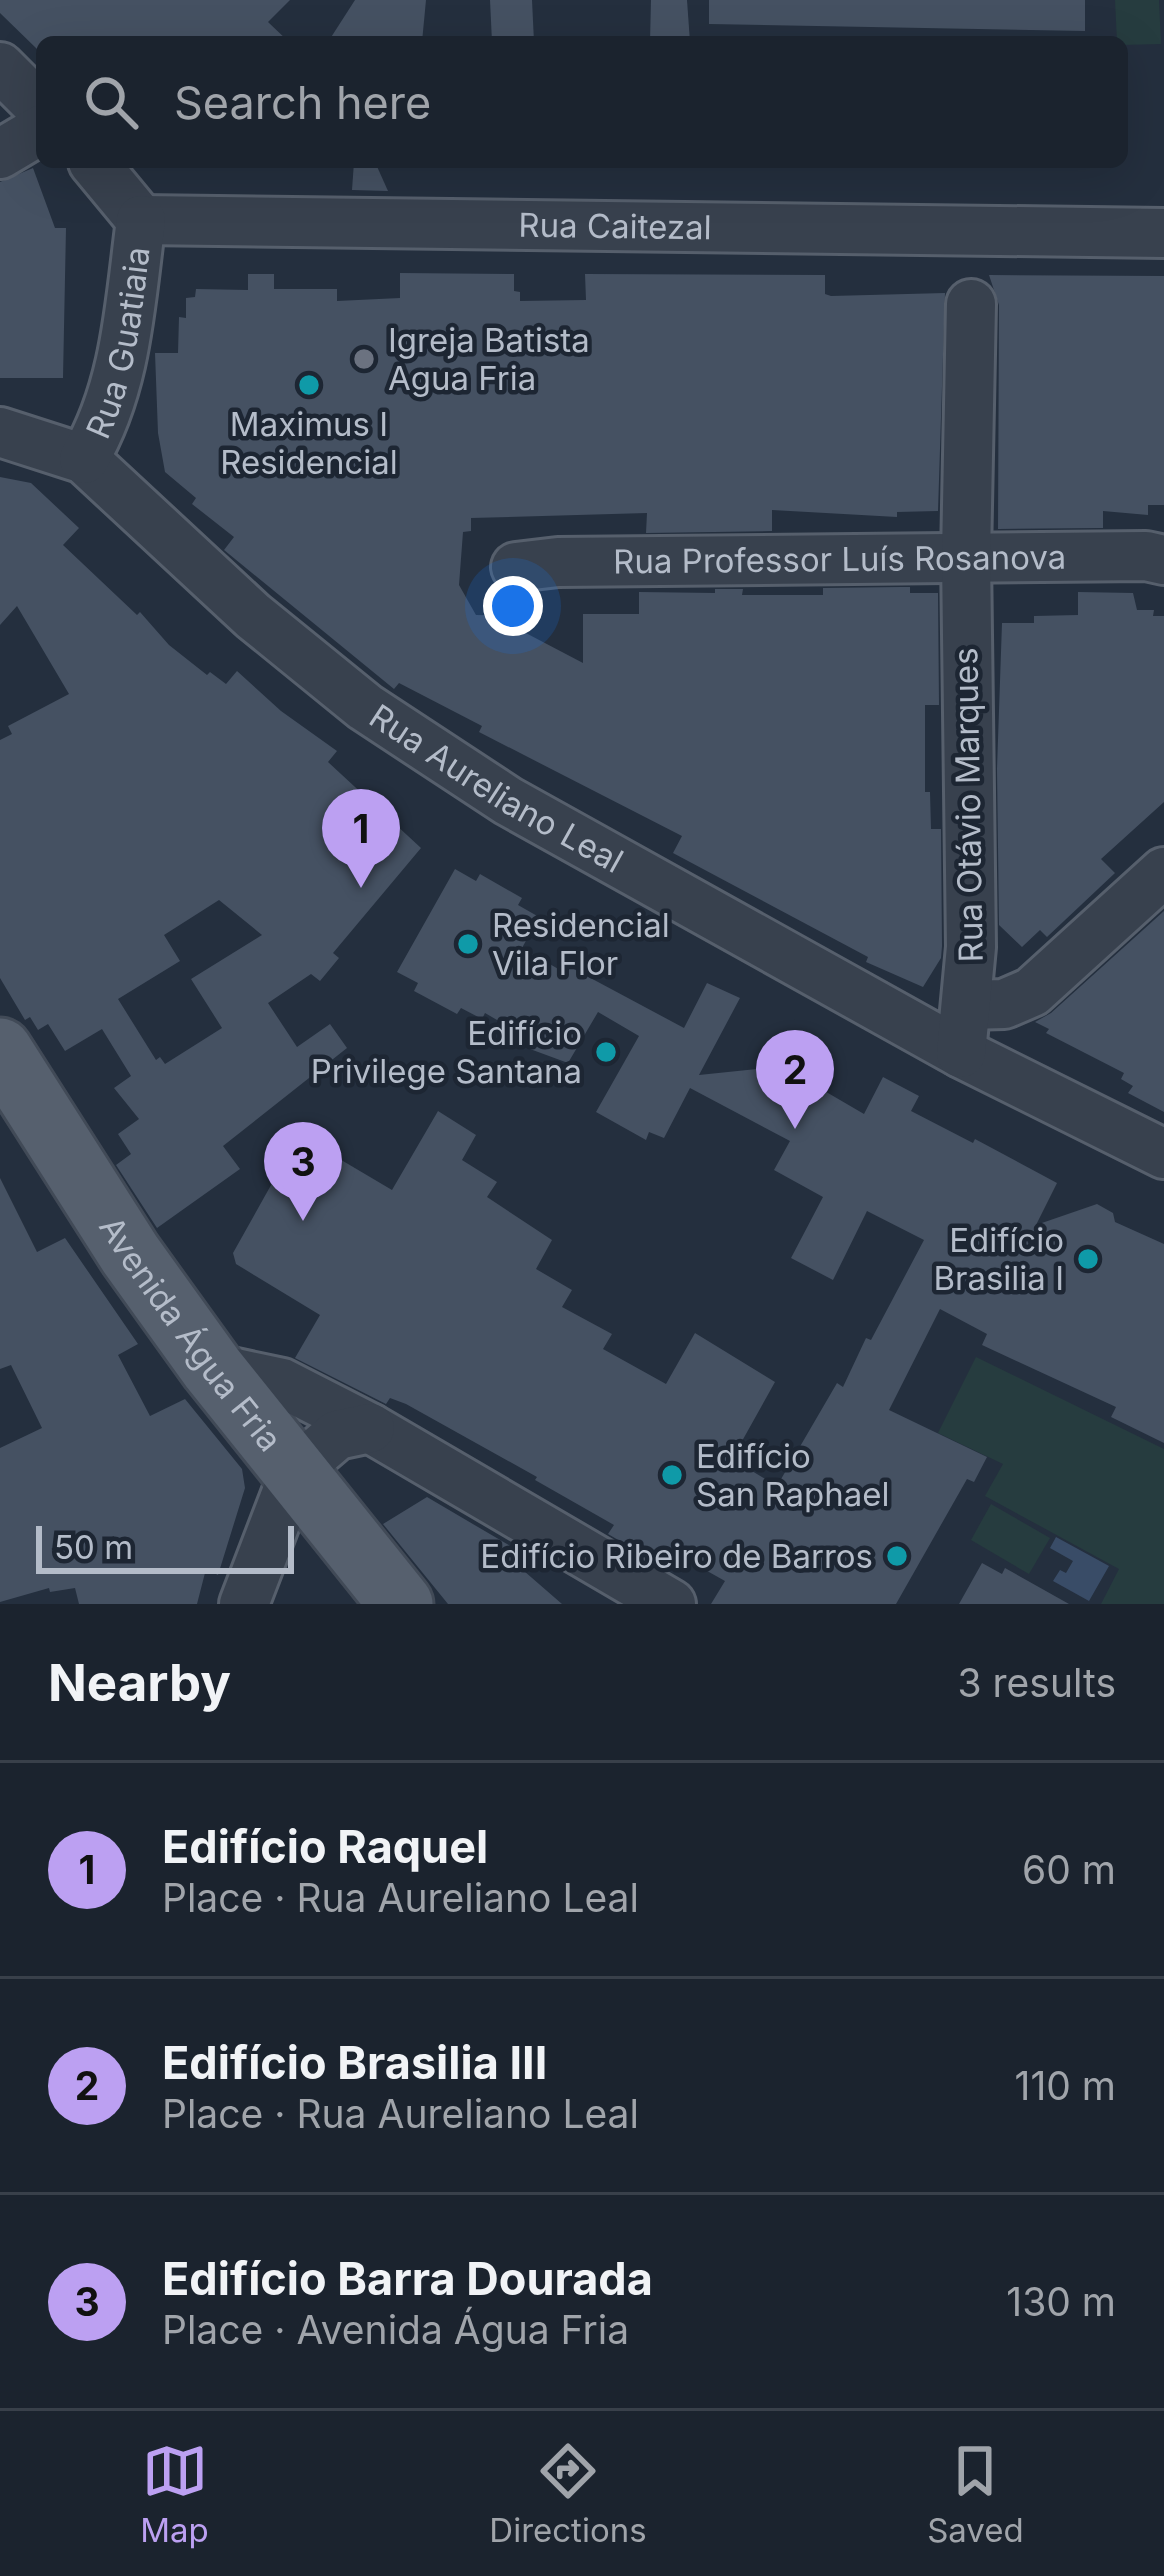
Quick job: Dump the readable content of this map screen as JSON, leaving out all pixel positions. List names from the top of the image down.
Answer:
{
  "streets": {
    "main road": ["Avenida Água Fria"],
    "street": [
      "Rua Caitezal",
      "Rua Guatiaia",
      "Rua Professor Luís Rosanova",
      "Rua Aureliano Leal",
      "Rua Otávio Marques"
    ]
  },
  "crossings": [
    ["Rua Caitezal", "Rua Guatiaia"],
    ["Rua Guatiaia", "Rua Aureliano Leal"],
    ["Rua Professor Luís Rosanova", "Rua Otávio Marques"],
    ["Rua Aureliano Leal", "Rua Otávio Marques"]
  ],
  "places": [
    "Igreja Batista Agua Fria",
    "Maximus I Residencial",
    "Residencial Vila Flor",
    "Edifício Privilege Santana",
    "Edifício Brasilia I",
    "Edifício San Raphael",
    "Edifício Ribeiro de Barros"
  ],
  "scale_bar": "50 m",
  "page": {
    "search": "Search here",
    "pins": ["1", "2", "3"],
    "scale": "50 m",
    "heading": ["Nearby", "3 results"],
    "list": [
      {
        "mark": "1",
        "name": "Edifício Raquel",
        "note": "Place · Rua Aureliano Leal",
        "value": "60 m"
      },
      {
        "mark": "2",
        "name": "Edifício Brasilia III",
        "note": "Place · Rua Aureliano Leal",
        "value": "110 m"
      },
      {
        "mark": "3",
        "name": "Edifício Barra Dourada",
        "note": "Place · Avenida Água Fria",
        "value": "130 m"
      }
    ],
    "nav": ["Map", "Directions", "Saved"]
  }
}
